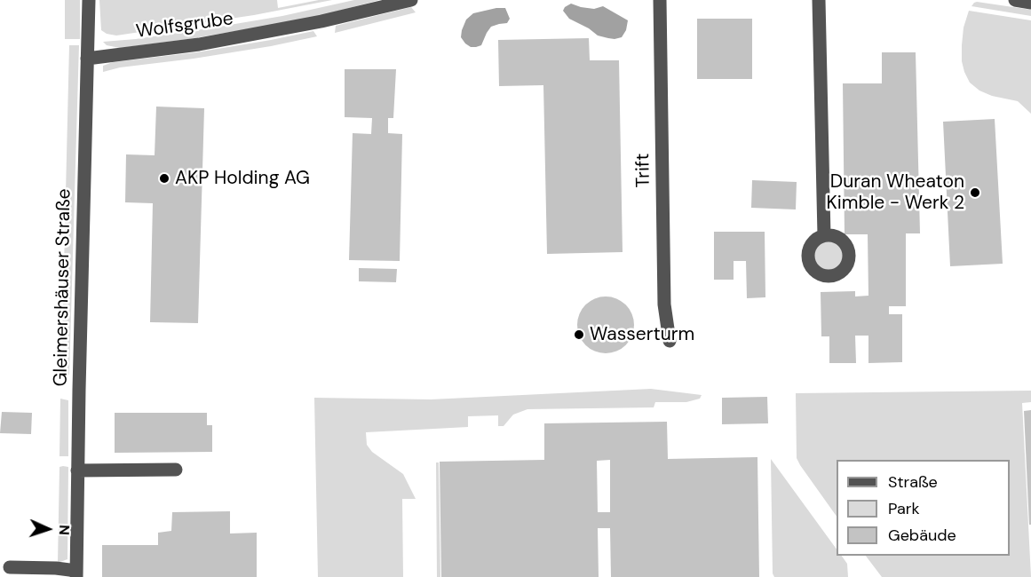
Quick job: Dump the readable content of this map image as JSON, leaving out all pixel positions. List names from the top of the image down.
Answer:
{
  "streets": {
    "street": ["Wolfsgrube", "Trift", "Gleimershäuser Straße"]
  },
  "crossings": [
    ["Wolfsgrube", "Gleimershäuser Straße"]
  ],
  "places": ["AKP Holding AG", "Duran Wheaton Kimble - Werk 2", "Wasserturm"],
  "legend": ["Straße", "Park", "Gebäude"],
  "north": "right"
}
